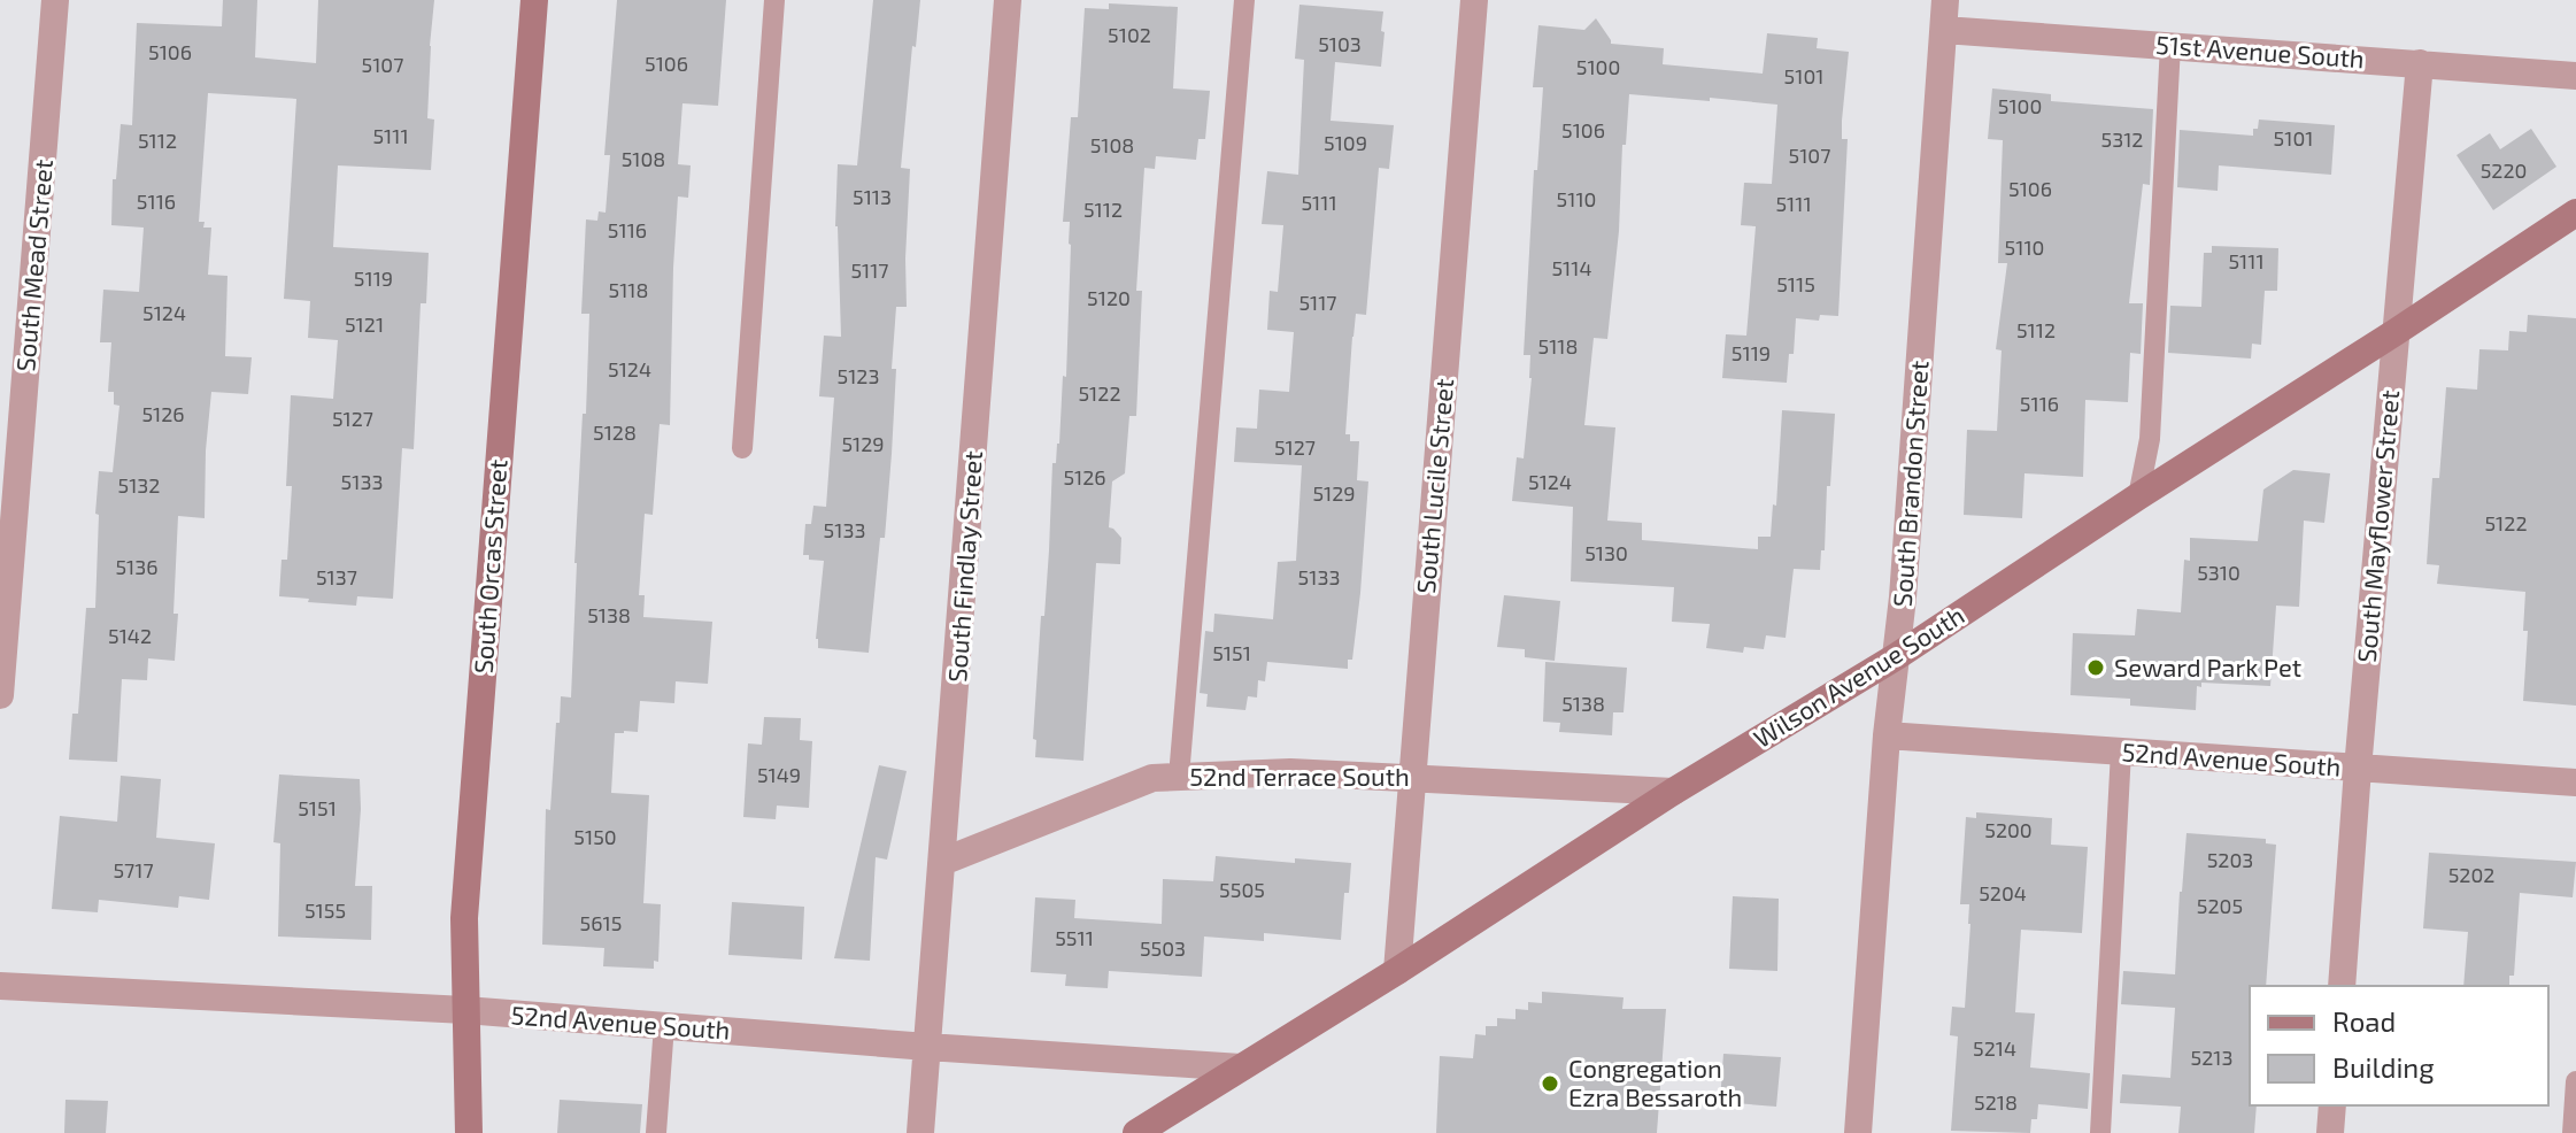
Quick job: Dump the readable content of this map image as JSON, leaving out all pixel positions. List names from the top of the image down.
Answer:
{
  "streets": {
    "main road": ["South Orcas Street", "Wilson Avenue South"],
    "street": [
      "51st Avenue South",
      "South Mead Street",
      "South Brandon Street",
      "South Lucile Street",
      "South Mayflower Street",
      "South Findlay Street",
      "52nd Avenue South",
      "52nd Terrace South"
    ]
  },
  "crossings": [
    ["51st Avenue South", "South Brandon Street"],
    ["51st Avenue South", "South Mayflower Street"],
    ["South Brandon Street", "Wilson Avenue South"],
    ["South Brandon Street", "52nd Avenue South"],
    ["South Lucile Street", "Wilson Avenue South"],
    ["South Lucile Street", "52nd Terrace South"],
    ["South Mayflower Street", "Wilson Avenue South"],
    ["South Mayflower Street", "52nd Avenue South"],
    ["South Orcas Street", "52nd Avenue South"],
    ["South Findlay Street", "52nd Avenue South"],
    ["South Findlay Street", "52nd Terrace South"],
    ["Wilson Avenue South", "52nd Avenue South"],
    ["Wilson Avenue South", "52nd Terrace South"]
  ],
  "places": ["Seward Park Pet", "Congregation Ezra Bessaroth"],
  "house_numbers": [
    "5102",
    "5103",
    "5106",
    "5106",
    "5107",
    "5100",
    "5101",
    "5100",
    "5106",
    "5111",
    "5101",
    "5312",
    "5112",
    "5109",
    "5108",
    "5107",
    "5108",
    "5220",
    "5106",
    "5113",
    "5110",
    "5116",
    "5111",
    "5111",
    "5112",
    "5116",
    "5110",
    "5111",
    "5114",
    "5117",
    "5119",
    "5115",
    "5118",
    "5120",
    "5117",
    "5124",
    "5121",
    "5112",
    "5118",
    "5119",
    "5124",
    "5123",
    "5122",
    "5116",
    "5126",
    "5127",
    "5128",
    "5129",
    "5127",
    "5126",
    "5133",
    "5124",
    "5132",
    "5129",
    "5122",
    "5133",
    "5130",
    "5136",
    "5310",
    "5137",
    "5133",
    "5138",
    "5142",
    "5151",
    "5138",
    "5149",
    "5151",
    "5200",
    "5150",
    "5203",
    "5717",
    "5202",
    "5505",
    "5204",
    "5205",
    "5155",
    "5615",
    "5511",
    "5503",
    "5214",
    "5213",
    "5218"
  ],
  "legend": ["Road", "Building"]
}
